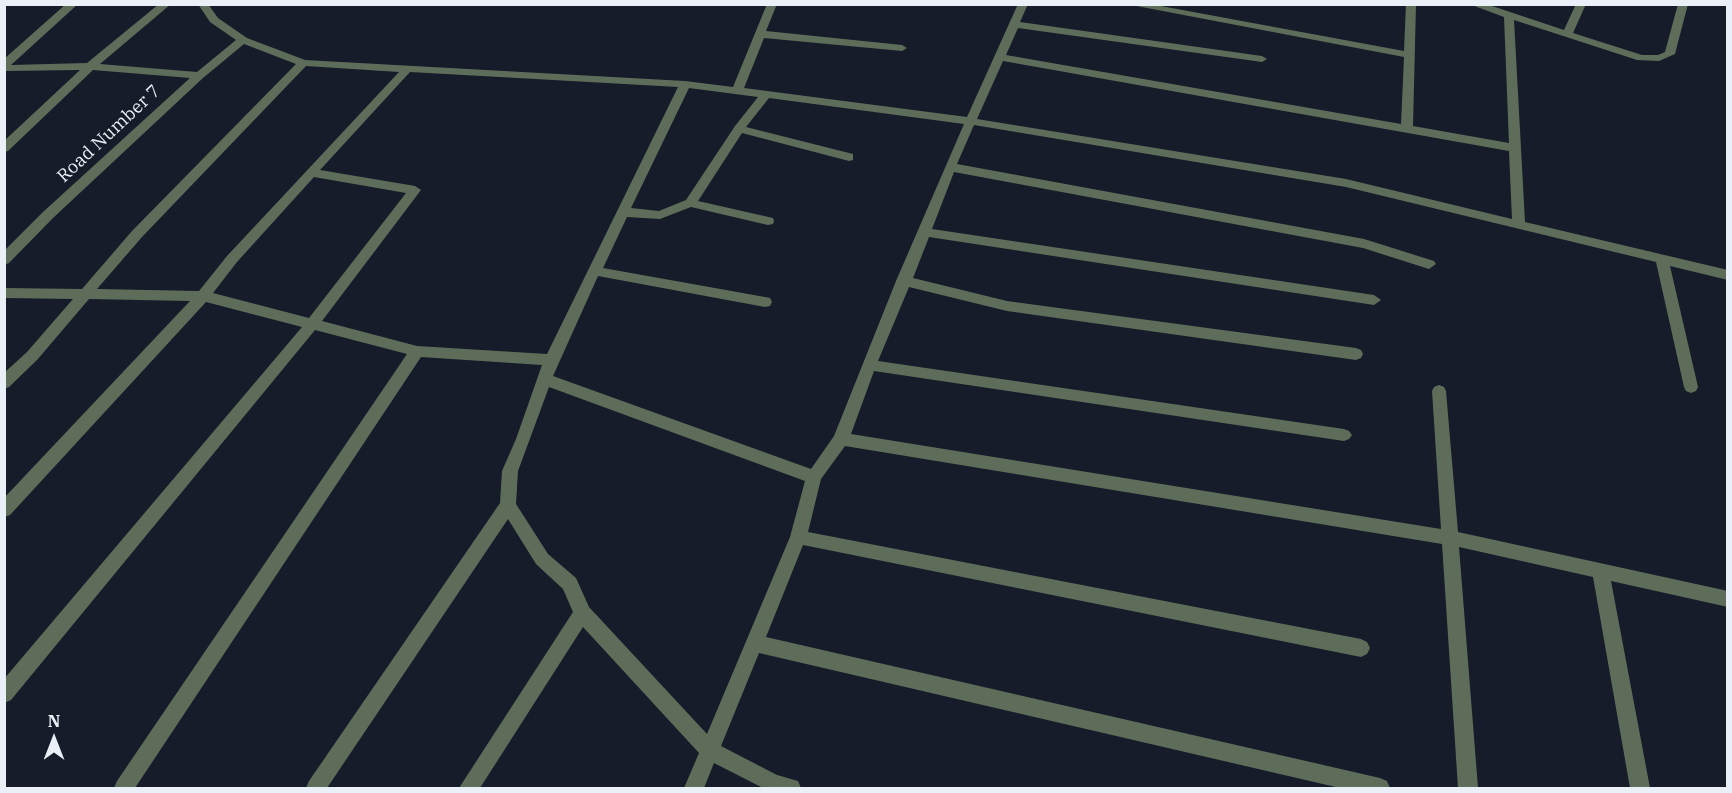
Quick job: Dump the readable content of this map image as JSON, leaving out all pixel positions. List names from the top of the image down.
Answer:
{
  "streets": {
    "street": ["Road Number 7"]
  },
  "north": "top"
}
